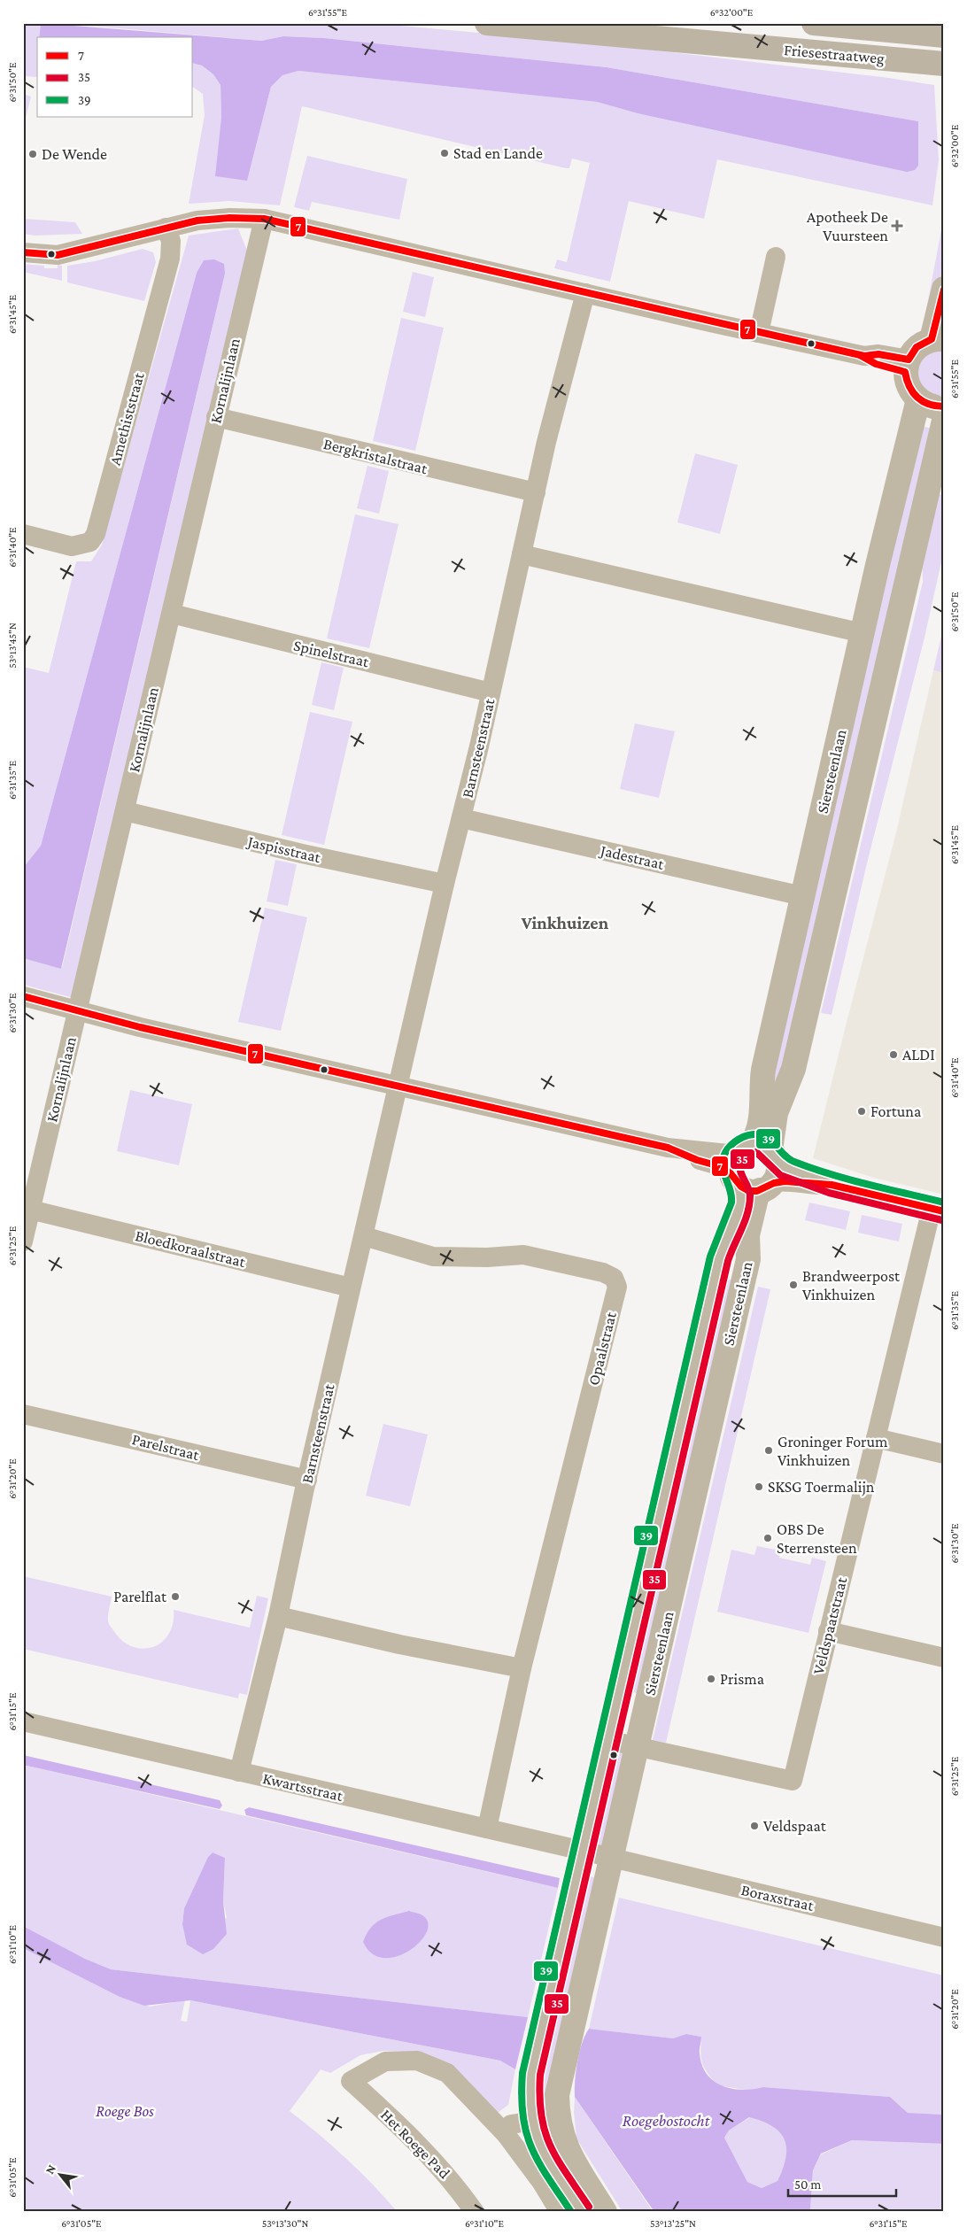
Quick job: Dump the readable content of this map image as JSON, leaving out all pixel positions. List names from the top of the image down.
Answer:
{
  "streets": {
    "highway": ["Friesestraatweg"],
    "main road": ["Siersteenlaan"],
    "street": [
      "Kornalijnlaan",
      "Amethiststraat",
      "Bergkristalstraat",
      "Spinelstraat",
      "Barnsteenstraat",
      "Jaspisstraat",
      "Jadestraat",
      "Bloedkoraalstraat",
      "Opaalstraat",
      "Parelstraat",
      "Veldspaatstraat",
      "Kwartsstraat",
      "Boraxstraat",
      "Het Roege Pad"
    ]
  },
  "crossings": [
    ["Kornalijnlaan", "Bergkristalstraat"],
    ["Kornalijnlaan", "Spinelstraat"],
    ["Kornalijnlaan", "Jaspisstraat"],
    ["Kornalijnlaan", "Bloedkoraalstraat"],
    ["Bergkristalstraat", "Barnsteenstraat"],
    ["Spinelstraat", "Barnsteenstraat"],
    ["Barnsteenstraat", "Jaspisstraat"],
    ["Barnsteenstraat", "Jadestraat"],
    ["Barnsteenstraat", "Bloedkoraalstraat"],
    ["Barnsteenstraat", "Opaalstraat"],
    ["Barnsteenstraat", "Parelstraat"],
    ["Barnsteenstraat", "Kwartsstraat"],
    ["Siersteenlaan", "Jadestraat"],
    ["Siersteenlaan", "Veldspaatstraat"],
    ["Siersteenlaan", "Kwartsstraat"],
    ["Siersteenlaan", "Boraxstraat"],
    ["Opaalstraat", "Kwartsstraat"],
    ["Kwartsstraat", "Boraxstraat"]
  ],
  "districts": ["Vinkhuizen"],
  "water": ["Roegebostocht"],
  "parks": ["Roege Bos"],
  "places": {
    "other": [
      "Stad en Lande",
      "De Wende",
      "ALDI",
      "Fortuna",
      "Brandweerpost Vinkhuizen",
      "Groninger Forum Vinkhuizen",
      "SKSG Toermalijn",
      "OBS De Sterrensteen",
      "Parelflat",
      "Prisma",
      "Veldspaat"
    ],
    "health": ["Apotheek De Vuursteen"]
  },
  "lines": ["transit line 7", "transit line 39", "transit line 35"],
  "legend": ["7", "35", "39"],
  "scale_bar": "50 m",
  "north": "top left",
  "coordinates": [
    "6°31'55\"E",
    "6°32'00\"E",
    "6°31'50\"E",
    "6°31'45\"E",
    "6°31'40\"E",
    "53°13'45\"N",
    "6°31'35\"E",
    "6°31'30\"E",
    "6°31'25\"E",
    "6°31'20\"E",
    "6°31'15\"E",
    "6°31'10\"E",
    "6°31'05\"E",
    "53°13'30\"N",
    "53°13'25\"N"
  ]
}
